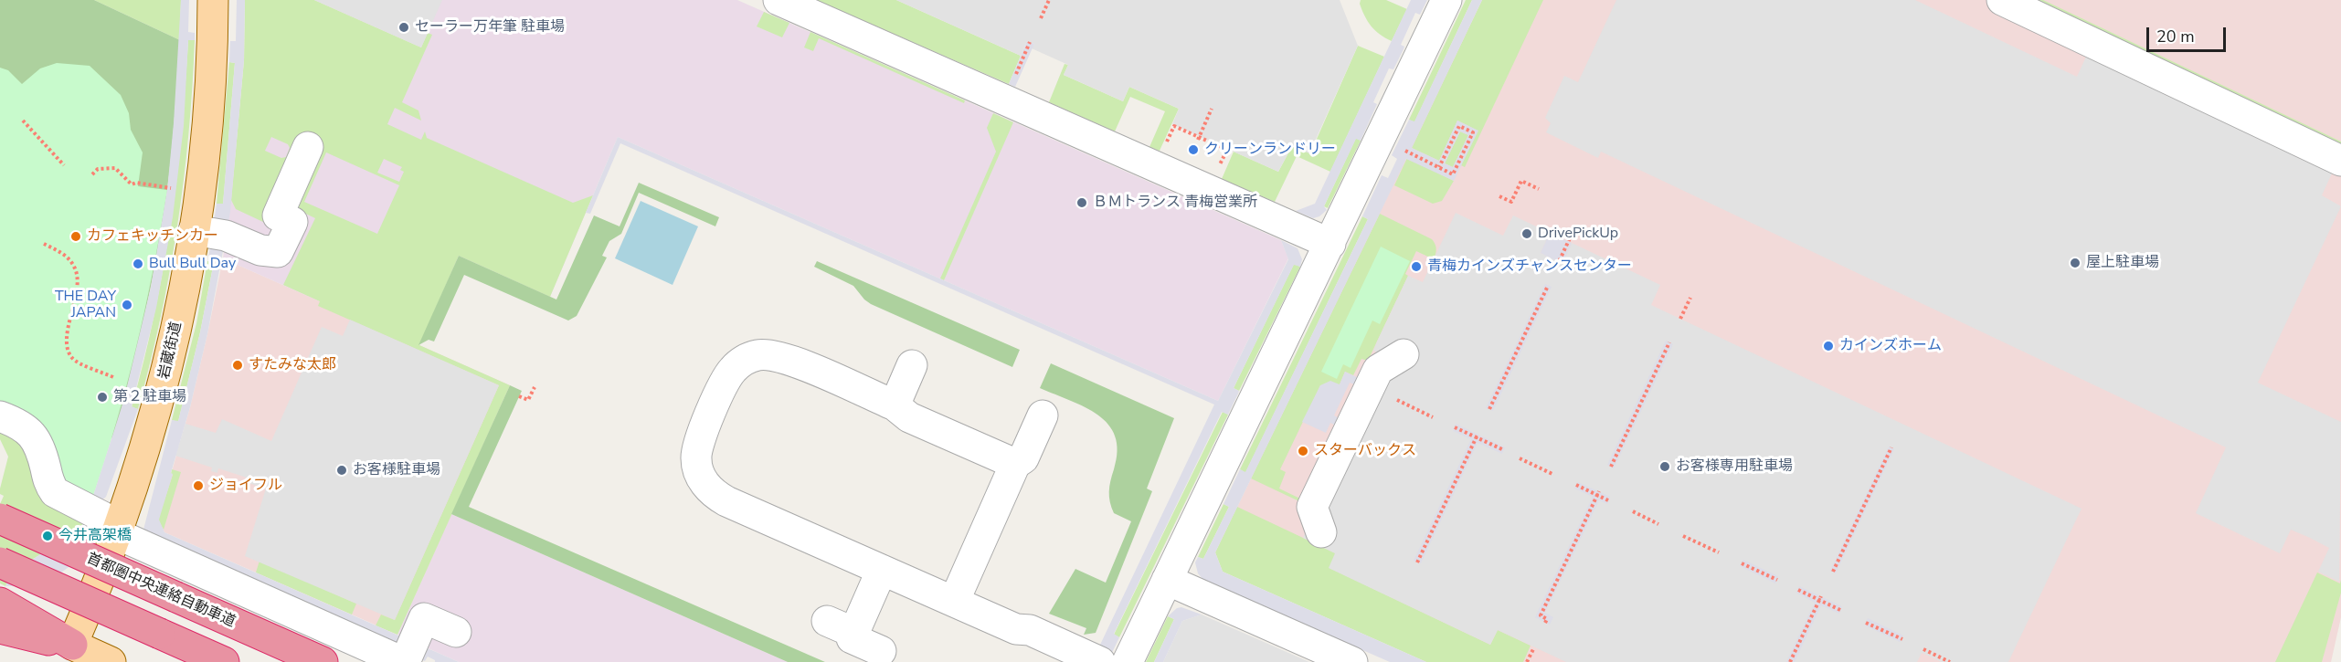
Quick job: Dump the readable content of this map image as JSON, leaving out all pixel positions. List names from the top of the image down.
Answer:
{
  "streets": {
    "highway": ["首都圏中央連絡自動車道"],
    "main road": ["岩蔵街道"]
  },
  "places": [
    "セーラー万年筆 駐車場",
    "クリーンランドリー",
    "ＢＭトランス 青梅営業所",
    "DrivePickUp",
    "カフェキッチンカー",
    "屋上駐車場",
    "Bull Bull Day",
    "青梅カインズチャンスセンター",
    "THE DAY JAPAN",
    "カインズホーム",
    "すたみな太郎",
    "第２駐車場",
    "スターバックス",
    "お客様専用駐車場",
    "お客様駐車場",
    "ジョイフル",
    "今井高架橋"
  ],
  "scale_bar": "20 m"
}
